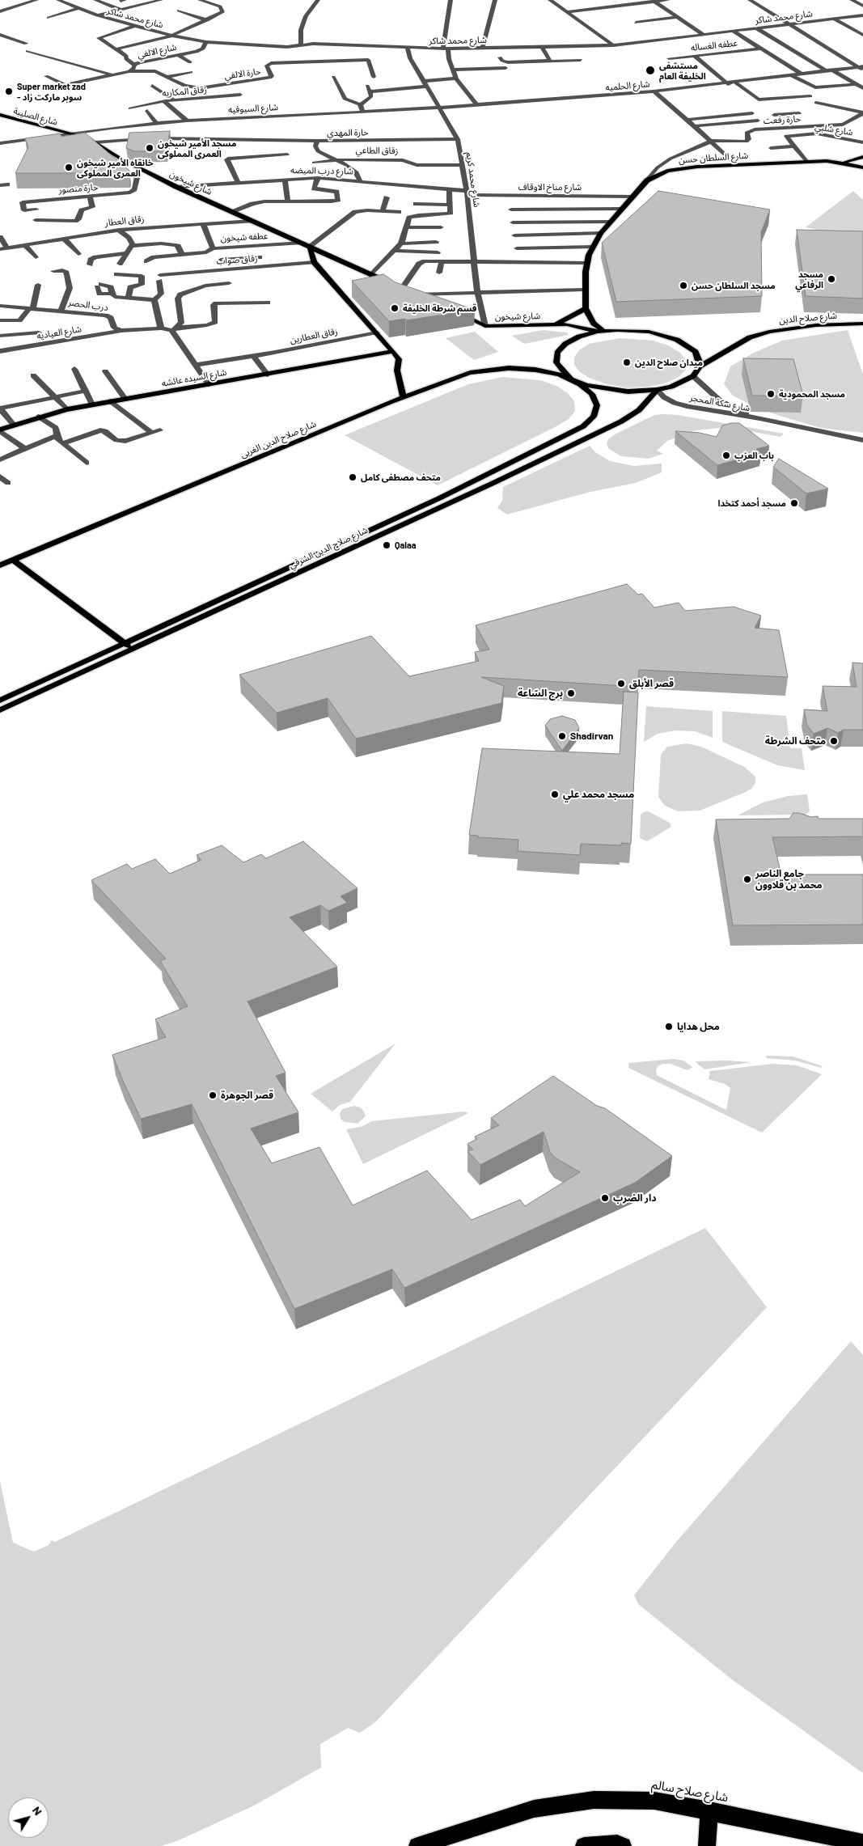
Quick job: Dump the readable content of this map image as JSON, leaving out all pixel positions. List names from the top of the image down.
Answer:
{
  "streets": {
    "highway": ["شارع صلاح سالم"],
    "main road": [
      "شارع الصليبة",
      "شارع السلطان حسن",
      "شارع شيخون",
      "شارع صلاح الدين",
      "شارع السيده عائشه",
      "شارع صلاح الدين الغربى",
      "شارع صلاح الدين الشرقي"
    ],
    "street": [
      "شارع محمد شاكر",
      "عطفه الغساله",
      "شارع الالفي",
      "حارة الالفي",
      "شارع الحلميه",
      "زقاق المكاريه",
      "شارع السيوفيه",
      "حارة رفعت",
      "شارع شلبي",
      "حارة المهدي",
      "زقاق الطاعي",
      "شارع درب الميضه",
      "شارع محمد كريم",
      "شارع مناخ الاوقاف",
      "حارة منصور",
      "زقاق العطار",
      "عطفه شيخون",
      "زقاق صواب",
      "درب الحصر",
      "شارع العياديه",
      "زقاق العطارين",
      "شارع سكة المحجر"
    ]
  },
  "crossings": [
    ["شارع محمد شاكر", "شارع الالفي"],
    ["شارع محمد شاكر", "شارع محمد كريم"],
    ["شارع الالفي", "حارة الالفي"],
    ["شارع الحلميه", "شارع السيوفيه"],
    ["شارع الحلميه", "شارع محمد كريم"],
    ["شارع السيوفيه", "شارع الصليبة"],
    ["شارع السيوفيه", "شارع محمد كريم"],
    ["شارع السيوفيه", "شارع شيخون"],
    ["شارع الصليبة", "شارع شيخون"],
    ["حارة المهدي", "شارع محمد كريم"],
    ["حارة المهدي", "شارع شيخون"],
    ["زقاق الطاعي", "شارع محمد كريم"],
    ["شارع السلطان حسن", "شارع شيخون"],
    ["شارع السلطان حسن", "شارع مناخ الاوقاف"],
    ["شارع درب الميضه", "شارع محمد كريم"],
    ["شارع درب الميضه", "شارع شيخون"],
    ["شارع درب الميضه", "شارع مناخ الاوقاف"],
    ["شارع محمد كريم", "شارع شيخون"],
    ["شارع محمد كريم", "شارع مناخ الاوقاف"],
    ["شارع شيخون", "حارة منصور"],
    ["شارع شيخون", "زقاق العطار"],
    ["شارع شيخون", "عطفه شيخون"],
    ["زقاق العطار", "عطفه شيخون"],
    ["درب الحصر", "شارع العياديه"],
    ["شارع سكة المحجر", "شارع صلاح الدين الغربى"],
    ["شارع سكة المحجر", "شارع صلاح الدين الشرقي"],
    ["شارع صلاح الدين الغربى", "شارع صلاح الدين الشرقي"]
  ],
  "places": [
    "مستشفى الخليفة العام",
    "Super market zad - سوبر ماركت زاد",
    "مسجد الأمير شيخون العمرى المملوكى",
    "خانقاه الأمير شيخون العمرى المملوكى",
    "مسجد الرفاعي",
    "مسجد السلطان حسن",
    "قسم شرطة الخليفة",
    "ميدان صلاح الدين",
    "مسجد المحمودية",
    "باب العزب",
    "متحف مصطفى كامل",
    "مسجد أحمد كتخدا",
    "Qalaa",
    "قصر الأبلق",
    "برج السّاعة",
    "Shadirvan",
    "متحف الشرطة",
    "مسجد محمد علي",
    "جامع الناصر محمد بن قلاوون",
    "محل هدايا",
    "قصر الجوهرة",
    "دار الضرب"
  ],
  "north": "top right"
}
